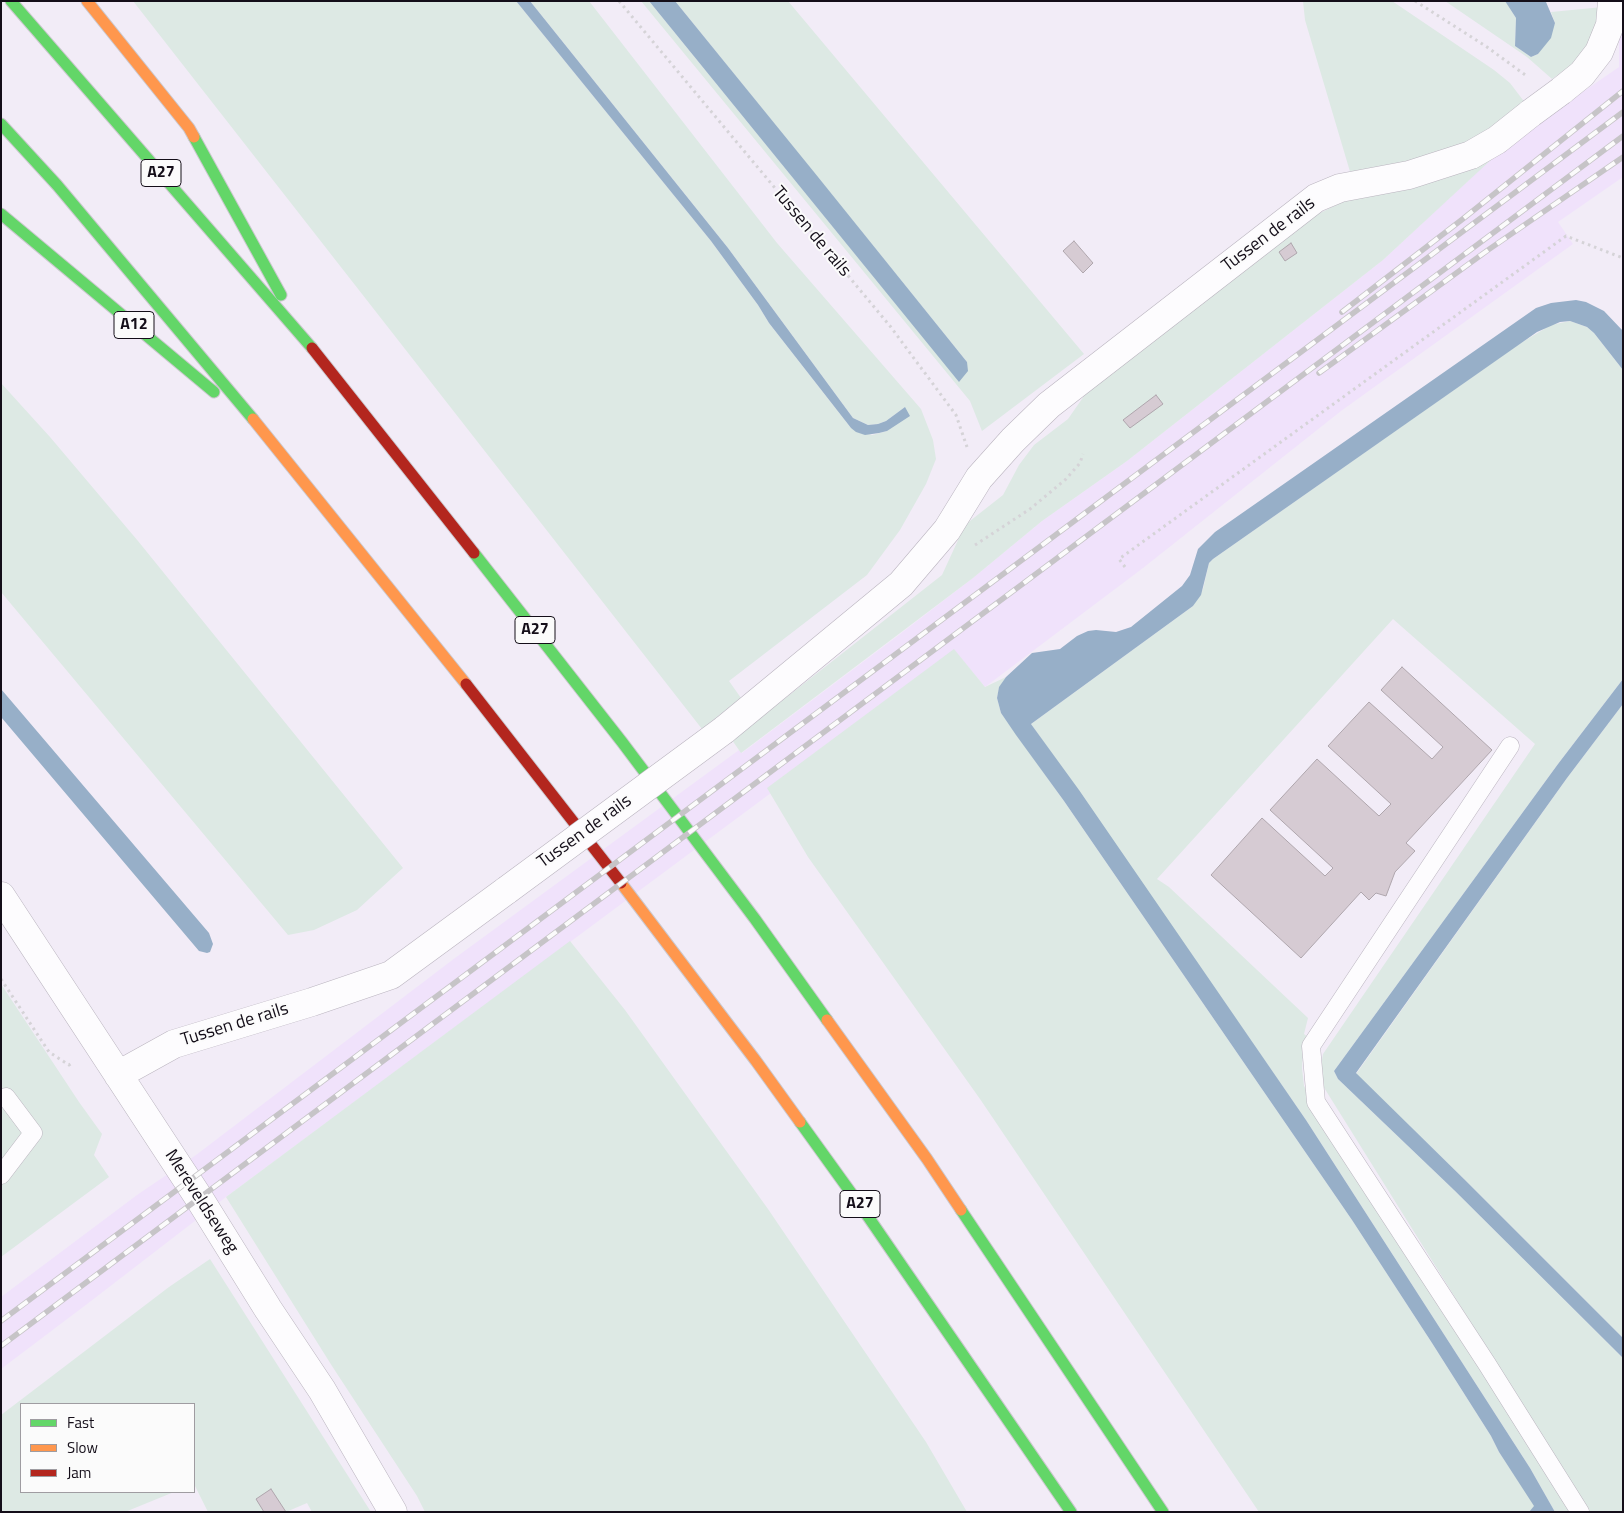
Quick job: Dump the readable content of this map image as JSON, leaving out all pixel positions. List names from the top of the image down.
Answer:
{
  "streets": {
    "highway": ["A27", "A12"],
    "street": ["Tussen de rails", "Mereveldseweg"]
  },
  "crossings": [
    ["A27", "A12"],
    ["Tussen de rails", "Mereveldseweg"]
  ],
  "legend": ["Fast", "Slow", "Jam"]
}
